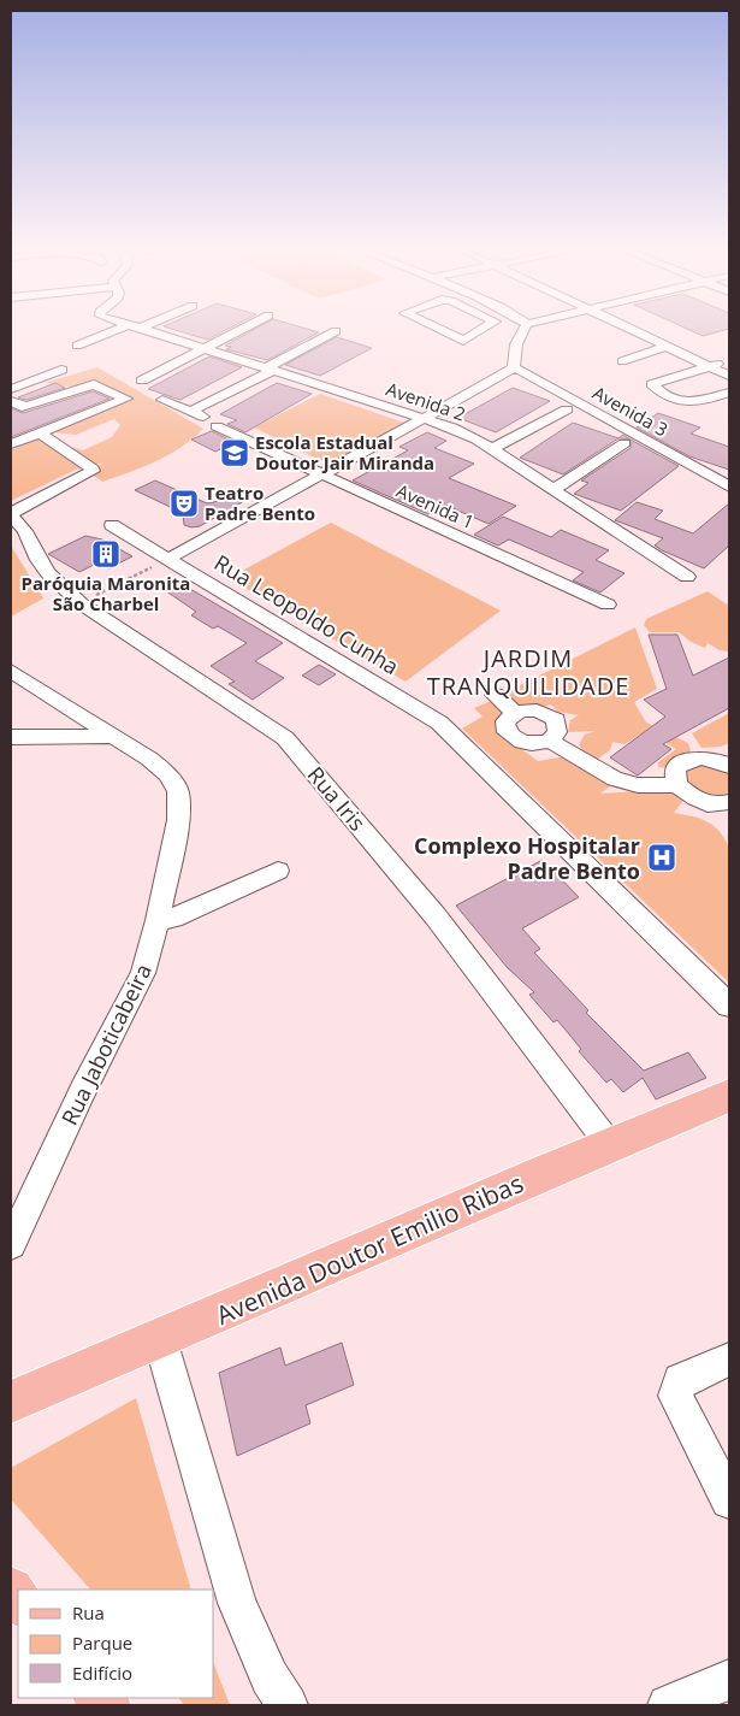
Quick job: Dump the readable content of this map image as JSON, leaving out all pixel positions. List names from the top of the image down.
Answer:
{
  "streets": {
    "main road": ["Avenida Doutor Emilio Ribas"],
    "street": [
      "Avenida 2",
      "Avenida 3",
      "Avenida 1",
      "Rua Leopoldo Cunha",
      "Rua Iris",
      "Rua Jaboticabeira"
    ]
  },
  "crossings": [
    ["Rua Iris", "Avenida Doutor Emilio Ribas"]
  ],
  "districts": ["JARDIM TRANQUILIDADE"],
  "places": {
    "school or university": ["Escola Estadual Doutor Jair Miranda"],
    "theatre": ["Teatro Padre Bento"],
    "building": ["Paróquia Maronita São Charbel"],
    "hospital": ["Complexo Hospitalar Padre Bento"]
  },
  "legend": ["Rua", "Parque", "Edifício"]
}
